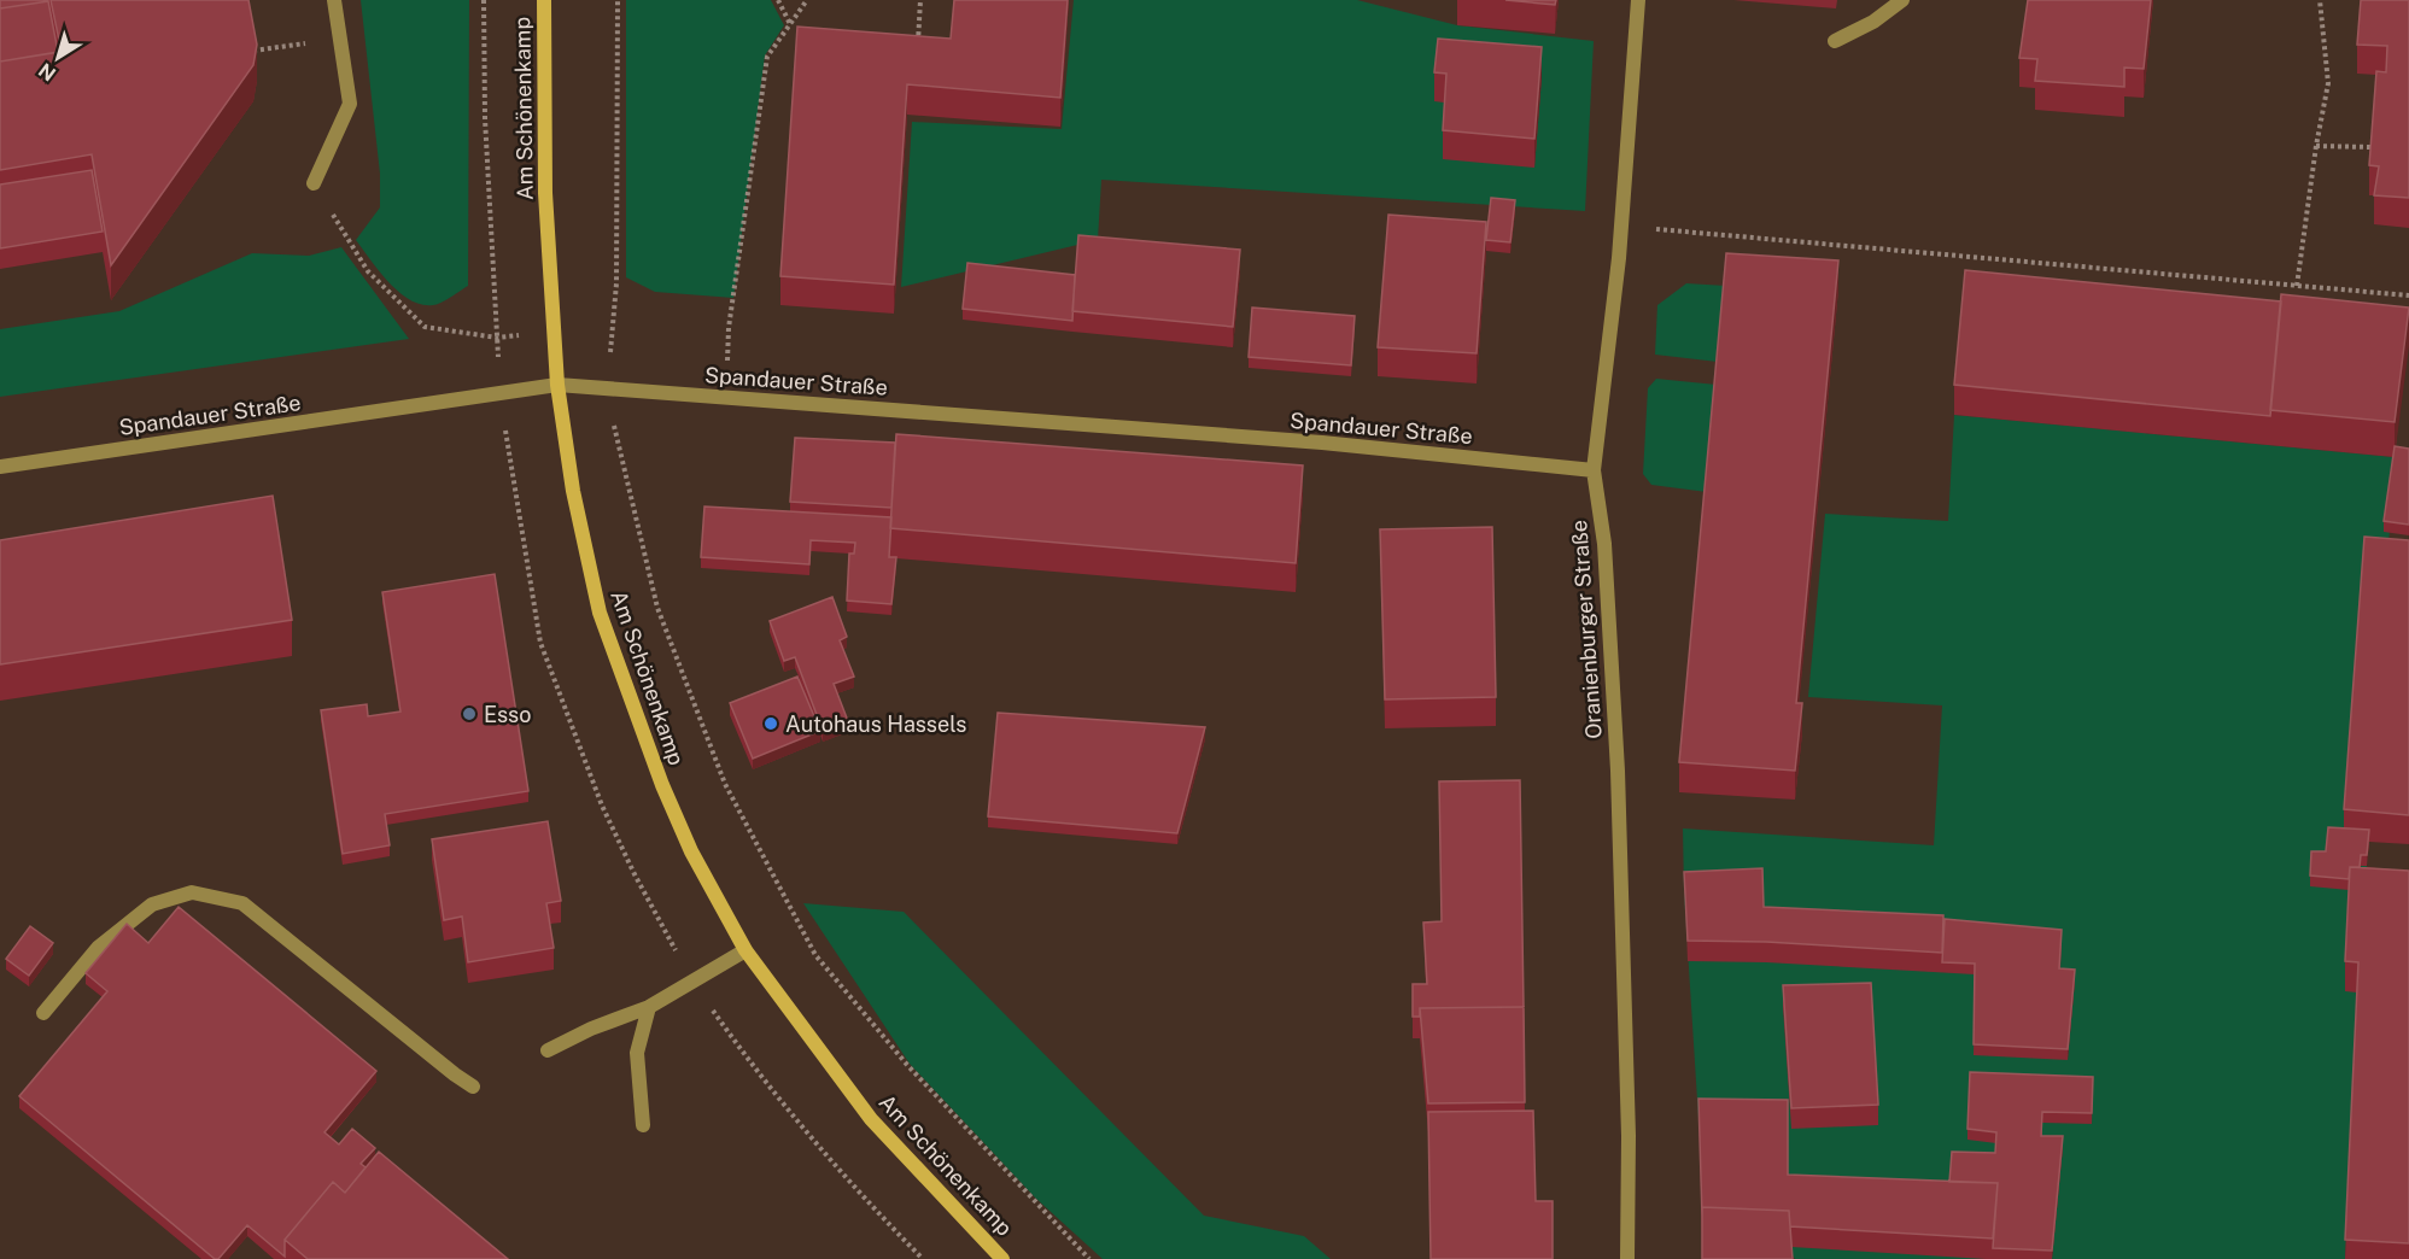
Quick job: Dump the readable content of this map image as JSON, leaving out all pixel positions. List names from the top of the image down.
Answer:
{
  "streets": {
    "main road": ["Am Schönenkamp"],
    "street": ["Spandauer Straße", "Oranienburger Straße"]
  },
  "crossings": [
    ["Am Schönenkamp", "Spandauer Straße"],
    ["Spandauer Straße", "Oranienburger Straße"]
  ],
  "places": ["Esso", "Autohaus Hassels"],
  "north": "bottom left"
}
